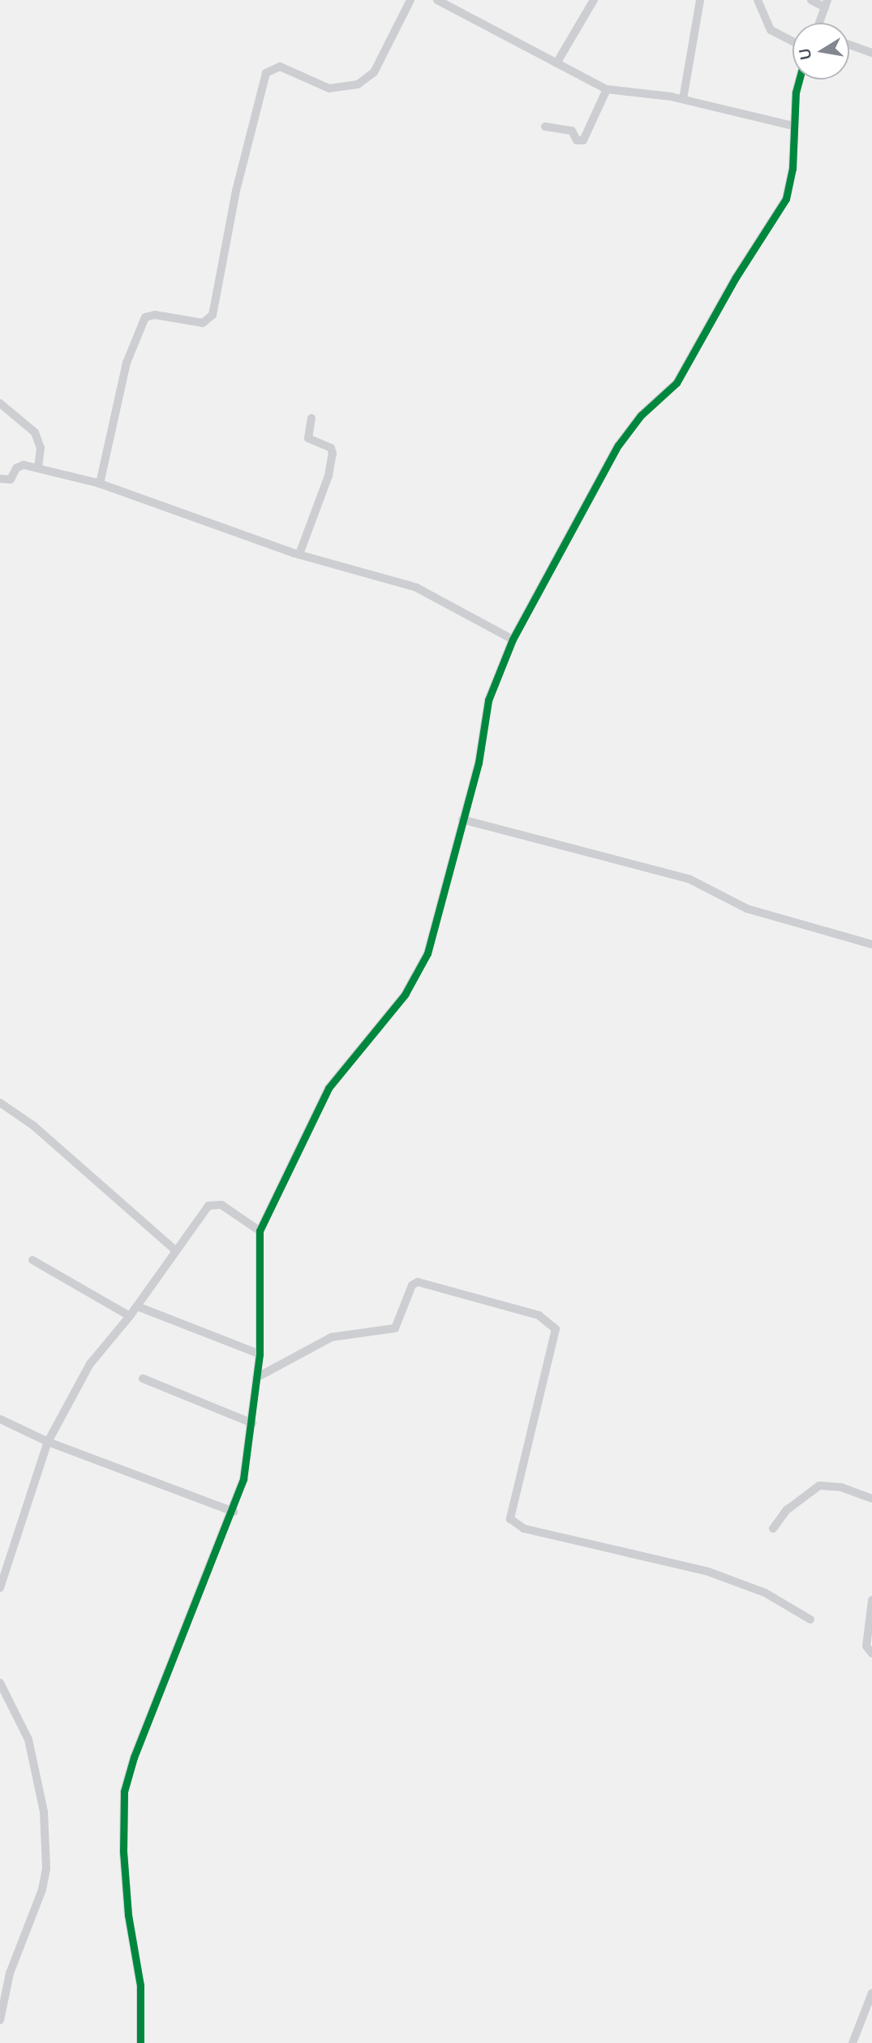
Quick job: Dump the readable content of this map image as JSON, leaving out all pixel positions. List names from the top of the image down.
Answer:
{
  "north": "left"
}
